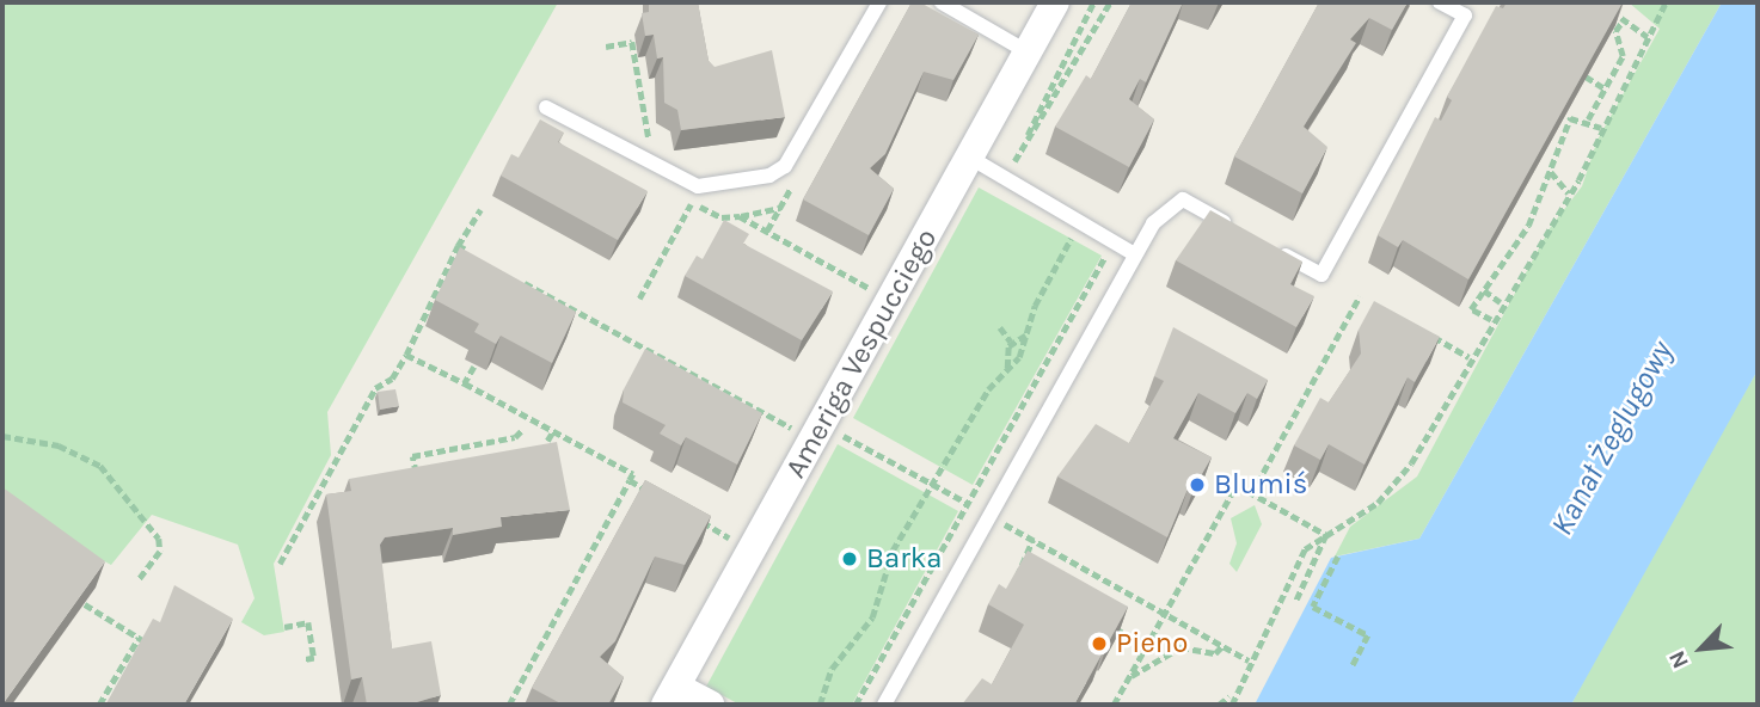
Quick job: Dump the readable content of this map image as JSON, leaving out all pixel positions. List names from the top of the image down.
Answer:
{
  "streets": {
    "street": ["Ameriga Vespucciego"]
  },
  "water": ["Kanał Żeglugowy"],
  "places": ["Blumiś", "Barka", "Pieno"],
  "north": "bottom left"
}
